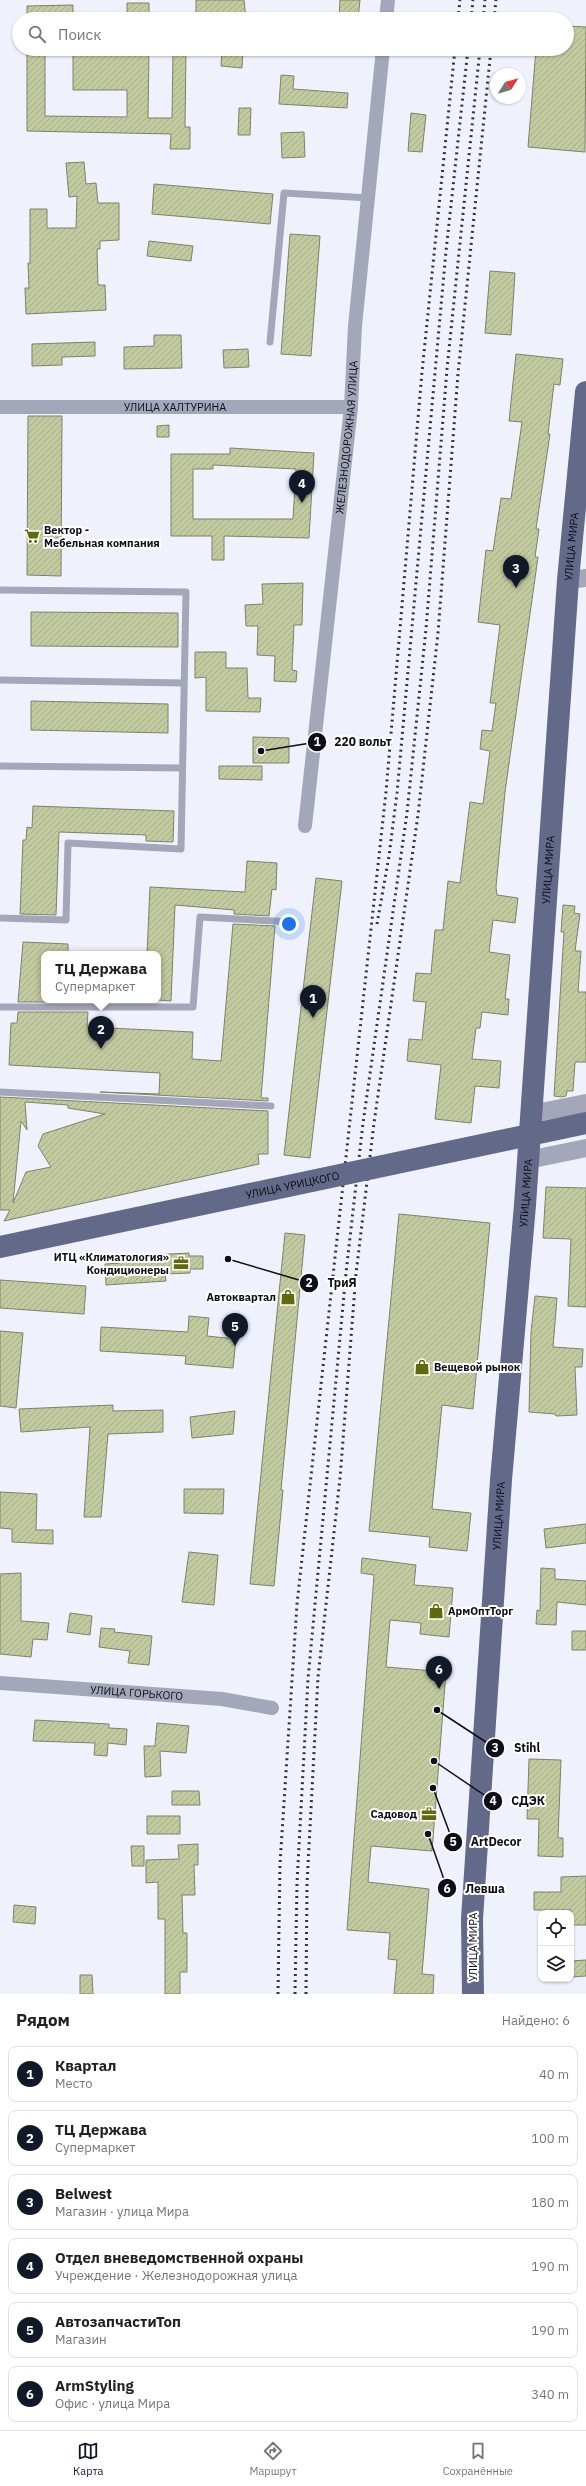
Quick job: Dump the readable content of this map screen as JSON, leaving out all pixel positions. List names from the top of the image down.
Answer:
{
  "streets": {
    "main road": ["УЛИЦА МИРА", "УЛИЦА УРИЦКОГО"],
    "street": ["УЛИЦА ХАЛТУРИНА", "ЖЕЛЕЗНОДОРОЖНАЯ УЛИЦА", "УЛИЦА ГОРЬКОГО"]
  },
  "crossings": [
    ["УЛИЦА ХАЛТУРИНА", "ЖЕЛЕЗНОДОРОЖНАЯ УЛИЦА"]
  ],
  "places": {
    "supermarket": ["Вектор - Мебельная компания"],
    "other": [
      "220 вольт",
      "ТриЯ",
      "Stihl",
      "СДЭК",
      "ArtDecor",
      "Левша"
    ],
    "office": ["ИТЦ «Климатология» Кондиционеры", "Садовод"],
    "shop": ["Автоквартал", "Вещевой рынок", "АрмОптТорг"]
  },
  "north": "top right",
  "page": {
    "search": "Поиск",
    "pins": [
      "4",
      "3",
      "1",
      "2",
      "5",
      "6"
    ],
    "popup": ["ТЦ Держава", "Супермаркет"],
    "heading": ["Рядом", "Найдено: 6"],
    "list": [
      {
        "mark": "1",
        "name": "Квартал",
        "note": "Место",
        "value": "40 m"
      },
      {
        "mark": "2",
        "name": "ТЦ Держава",
        "note": "Супермаркет",
        "value": "100 m"
      },
      {
        "mark": "3",
        "name": "Belwest",
        "note": "Магазин · улица Мира",
        "value": "180 m"
      },
      {
        "mark": "4",
        "name": "Отдел вневедомственной охраны",
        "note": "Учреждение · Железнодорожная улица",
        "value": "190 m"
      },
      {
        "mark": "5",
        "name": "АвтозапчастиТоп",
        "note": "Магазин",
        "value": "190 m"
      },
      {
        "mark": "6",
        "name": "ArmStyling",
        "note": "Офис · улица Мира",
        "value": "340 m"
      }
    ],
    "nav": ["Карта", "Маршрут", "Сохранённые"]
  }
}
